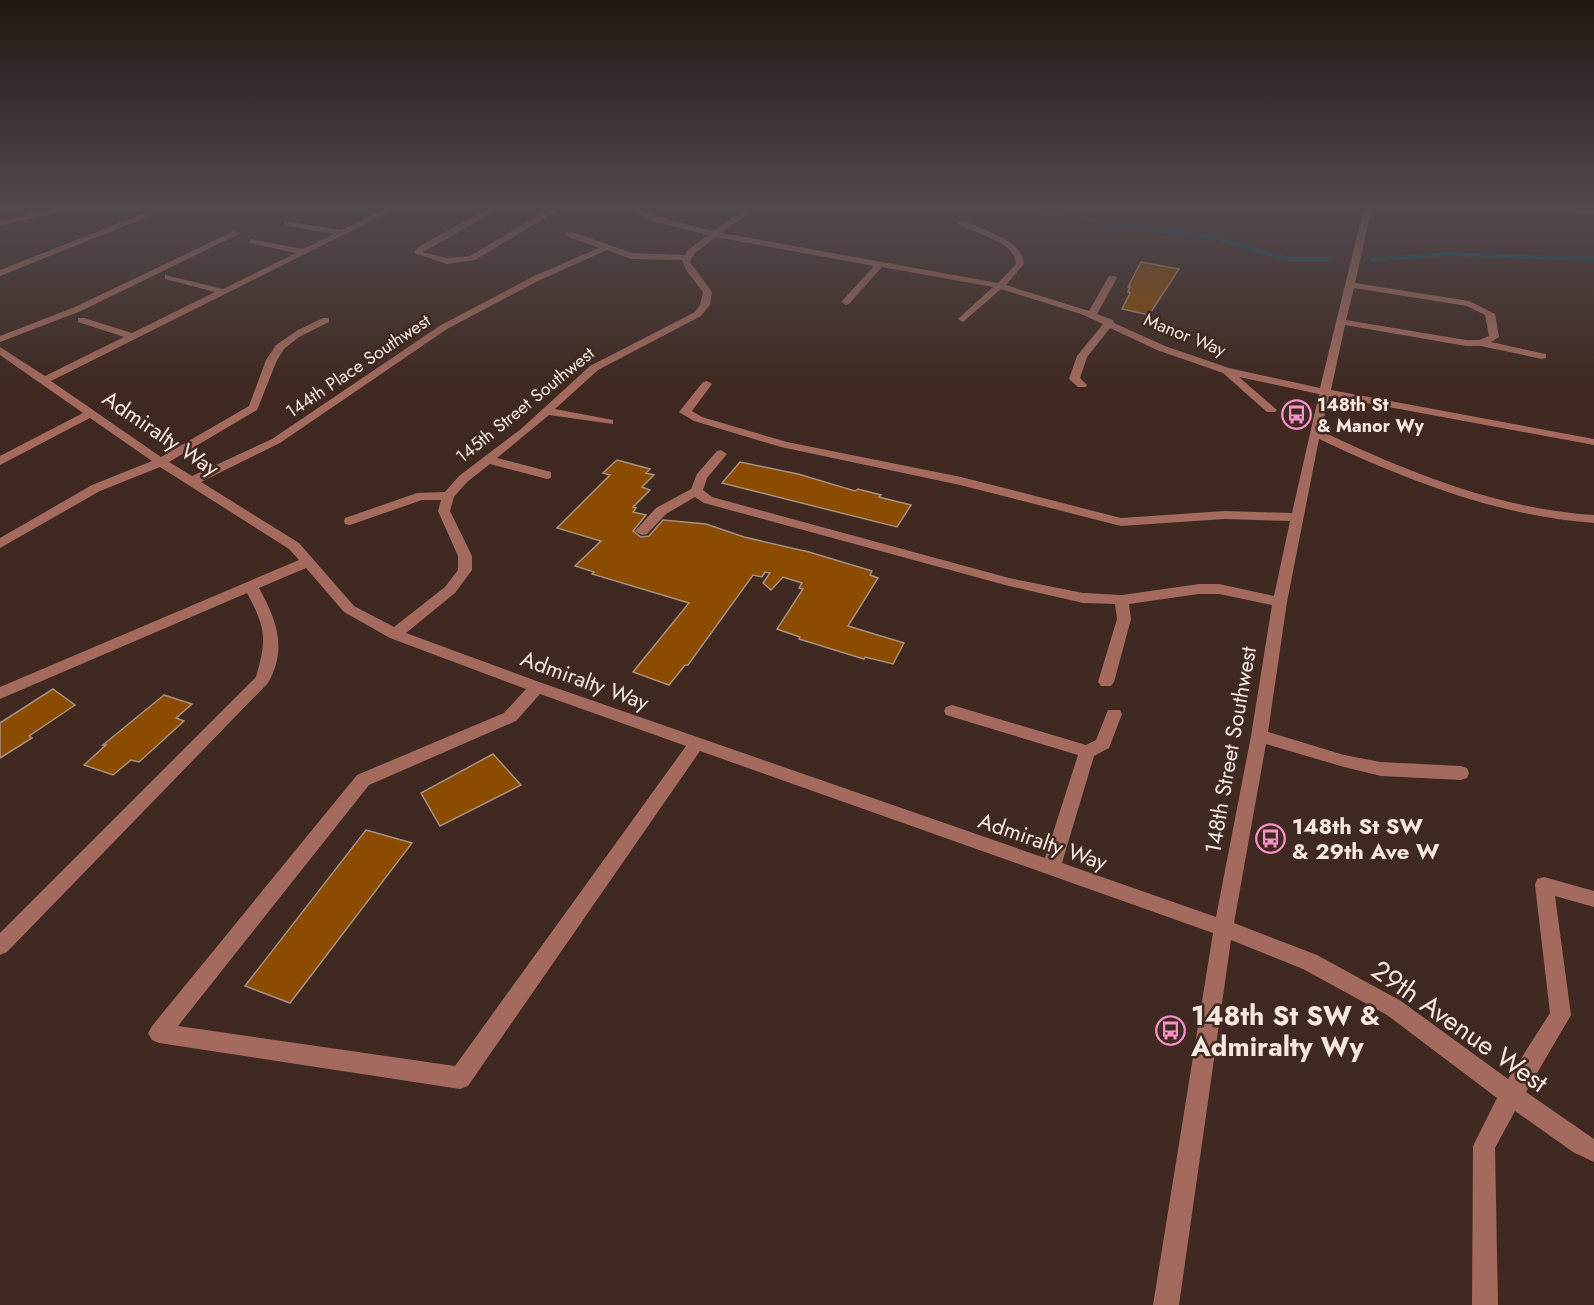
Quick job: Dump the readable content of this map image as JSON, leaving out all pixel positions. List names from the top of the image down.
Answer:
{
  "streets": {
    "street": [
      "Manor Way",
      "144th Place Southwest",
      "145th Street Southwest",
      "Admiralty Way",
      "148th Street Southwest",
      "29th Avenue West"
    ]
  },
  "crossings": [
    ["Manor Way", "148th Street Southwest"],
    ["144th Place Southwest", "Admiralty Way"],
    ["145th Street Southwest", "Admiralty Way"],
    ["Admiralty Way", "148th Street Southwest"],
    ["Admiralty Way", "29th Avenue West"],
    ["148th Street Southwest", "29th Avenue West"]
  ],
  "places": {
    "bus stop": ["148th St & Manor Wy", "148th St SW & 29th Ave W", "148th St SW & Admiralty Wy"]
  }
}
